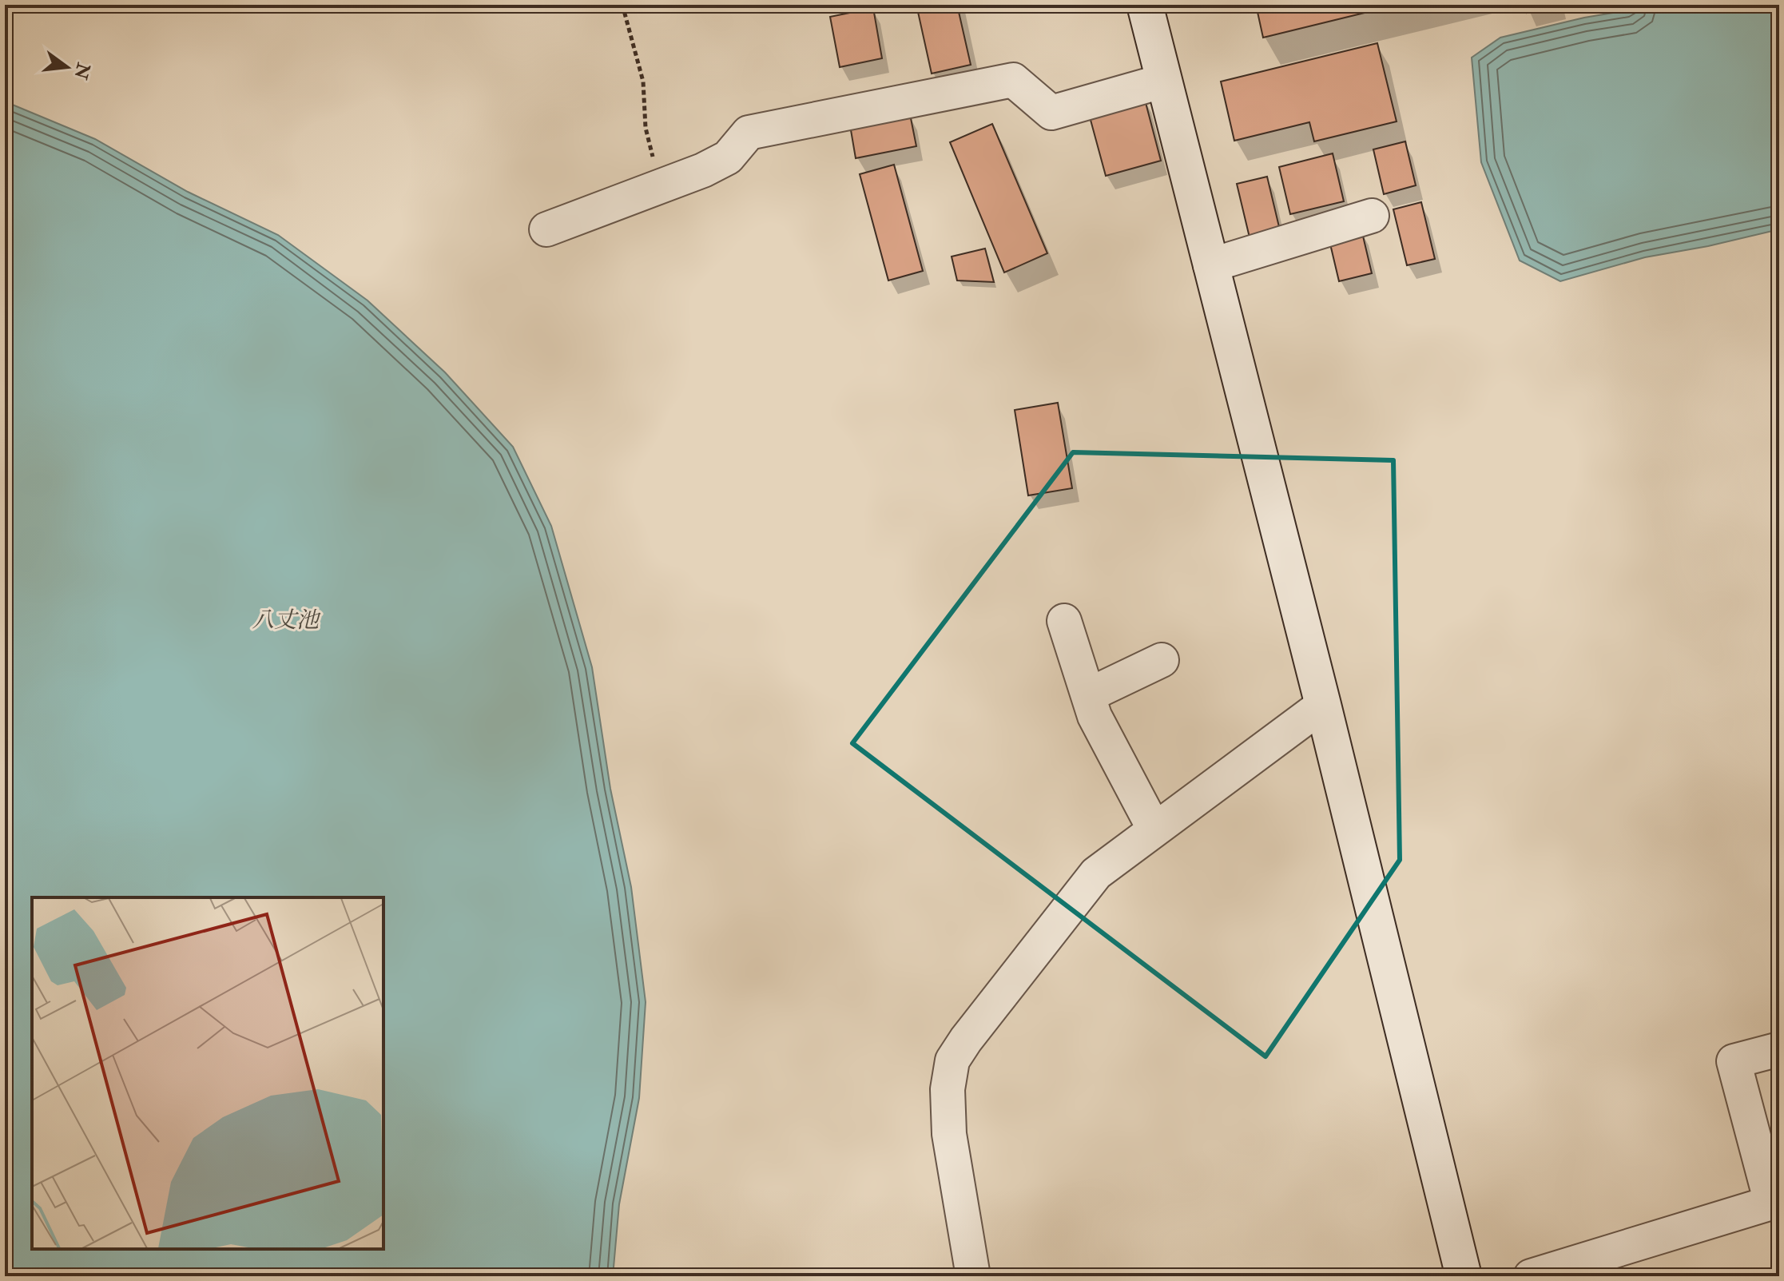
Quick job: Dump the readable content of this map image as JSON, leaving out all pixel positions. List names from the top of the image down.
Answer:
{
  "water": ["八丈池"],
  "north": "right"
}
